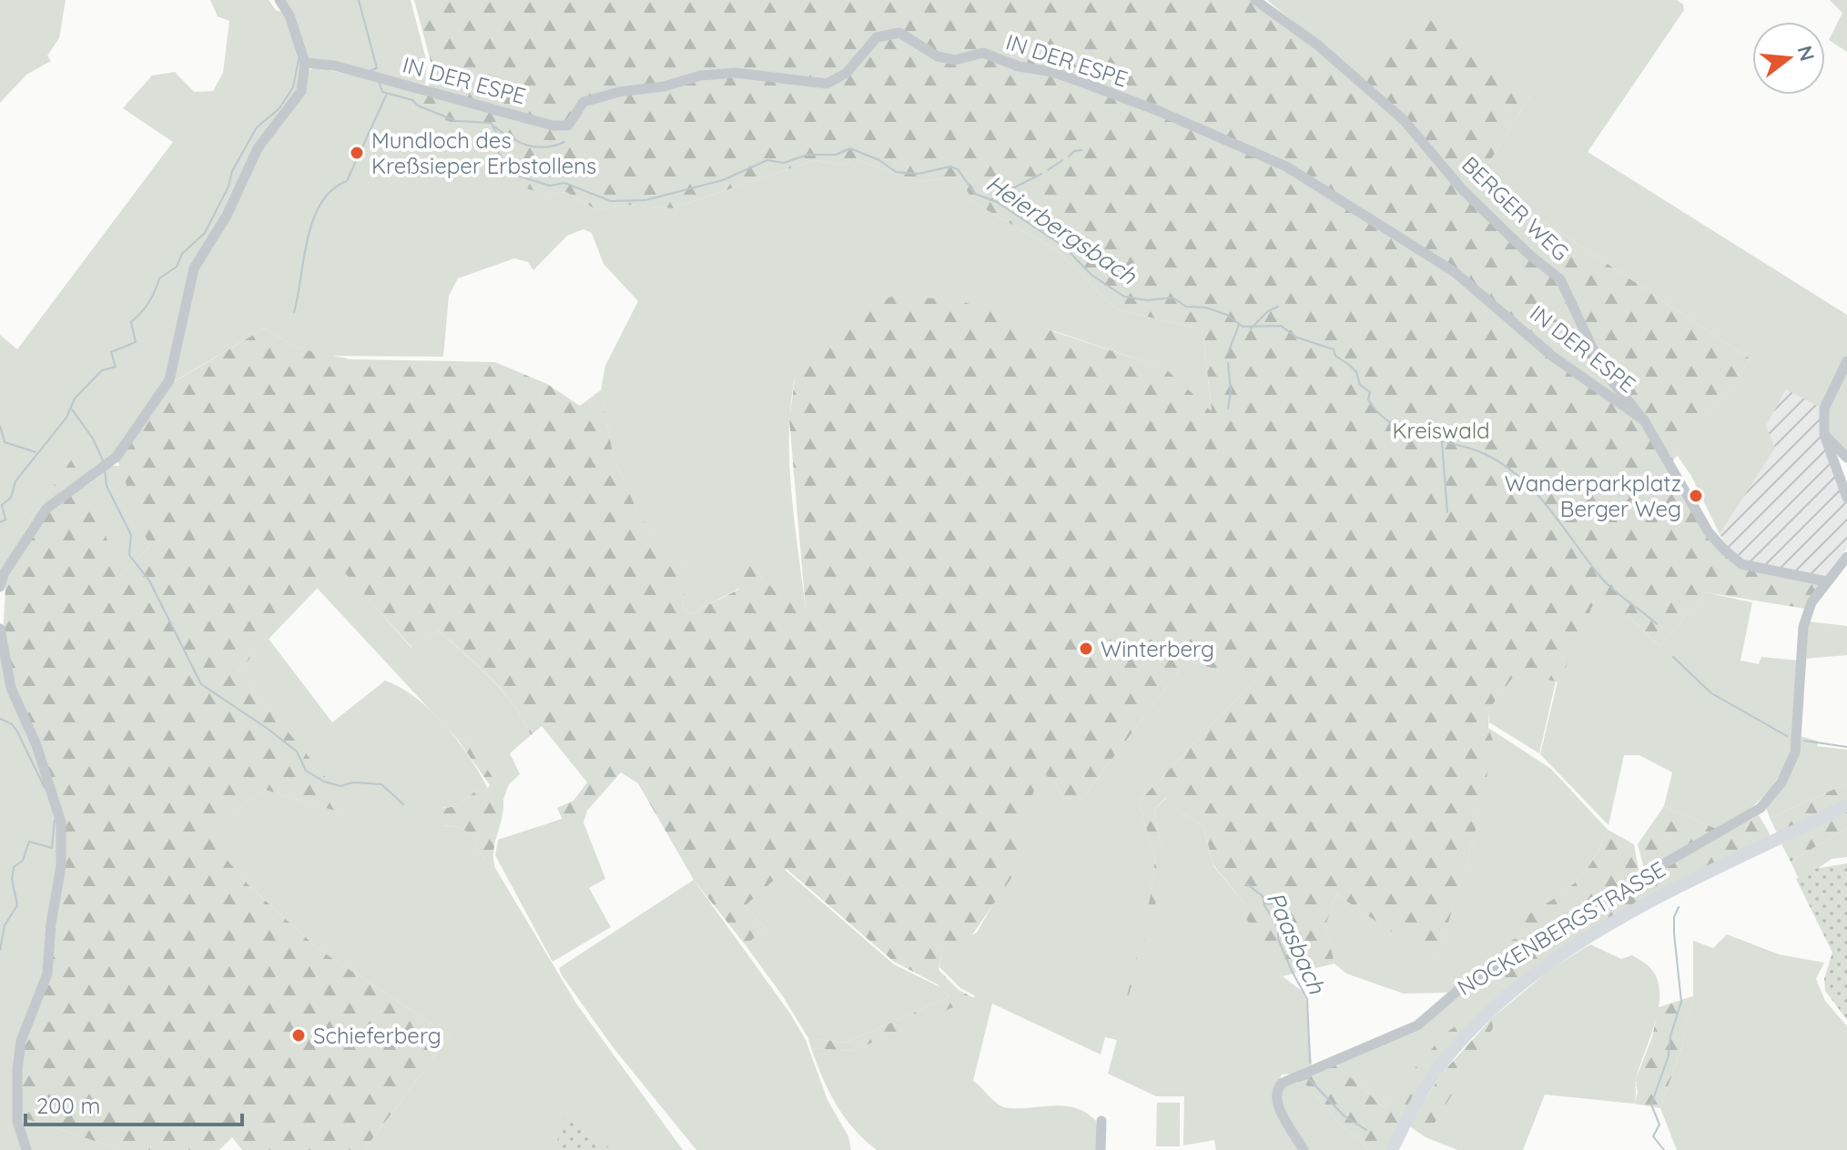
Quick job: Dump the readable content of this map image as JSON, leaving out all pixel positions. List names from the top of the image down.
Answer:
{
  "streets": {
    "main road": ["NOCKENBERGSTRASSE"],
    "street": ["IN DER ESPE", "BERGER WEG"]
  },
  "crossings": [
    ["IN DER ESPE", "BERGER WEG"],
    ["BERGER WEG", "NOCKENBERGSTRASSE"]
  ],
  "water": ["Heierbergsbach", "Paasbach"],
  "parks": ["Kreiswald"],
  "places": [
    "Mundloch des Kreßsieper Erbstollens",
    "Wanderparkplatz Berger Weg",
    "Winterberg",
    "Schieferberg"
  ],
  "scale_bar": "200 m",
  "north": "right"
}
